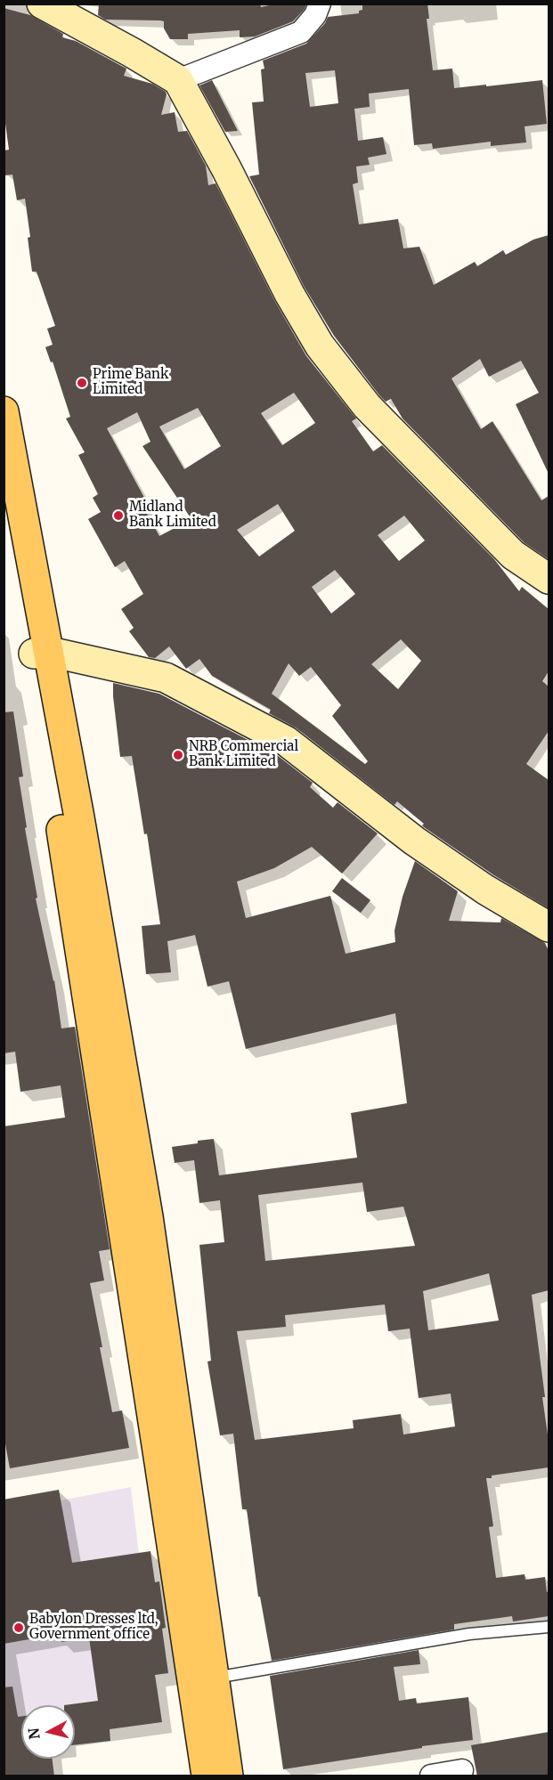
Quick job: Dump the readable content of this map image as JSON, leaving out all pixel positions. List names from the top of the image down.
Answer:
{
  "places": [
    "Prime Bank Limited",
    "Midland Bank Limited",
    "NRB Commercial Bank Limited",
    "Babylon Dresses ltd, Government office"
  ],
  "north": "left"
}
